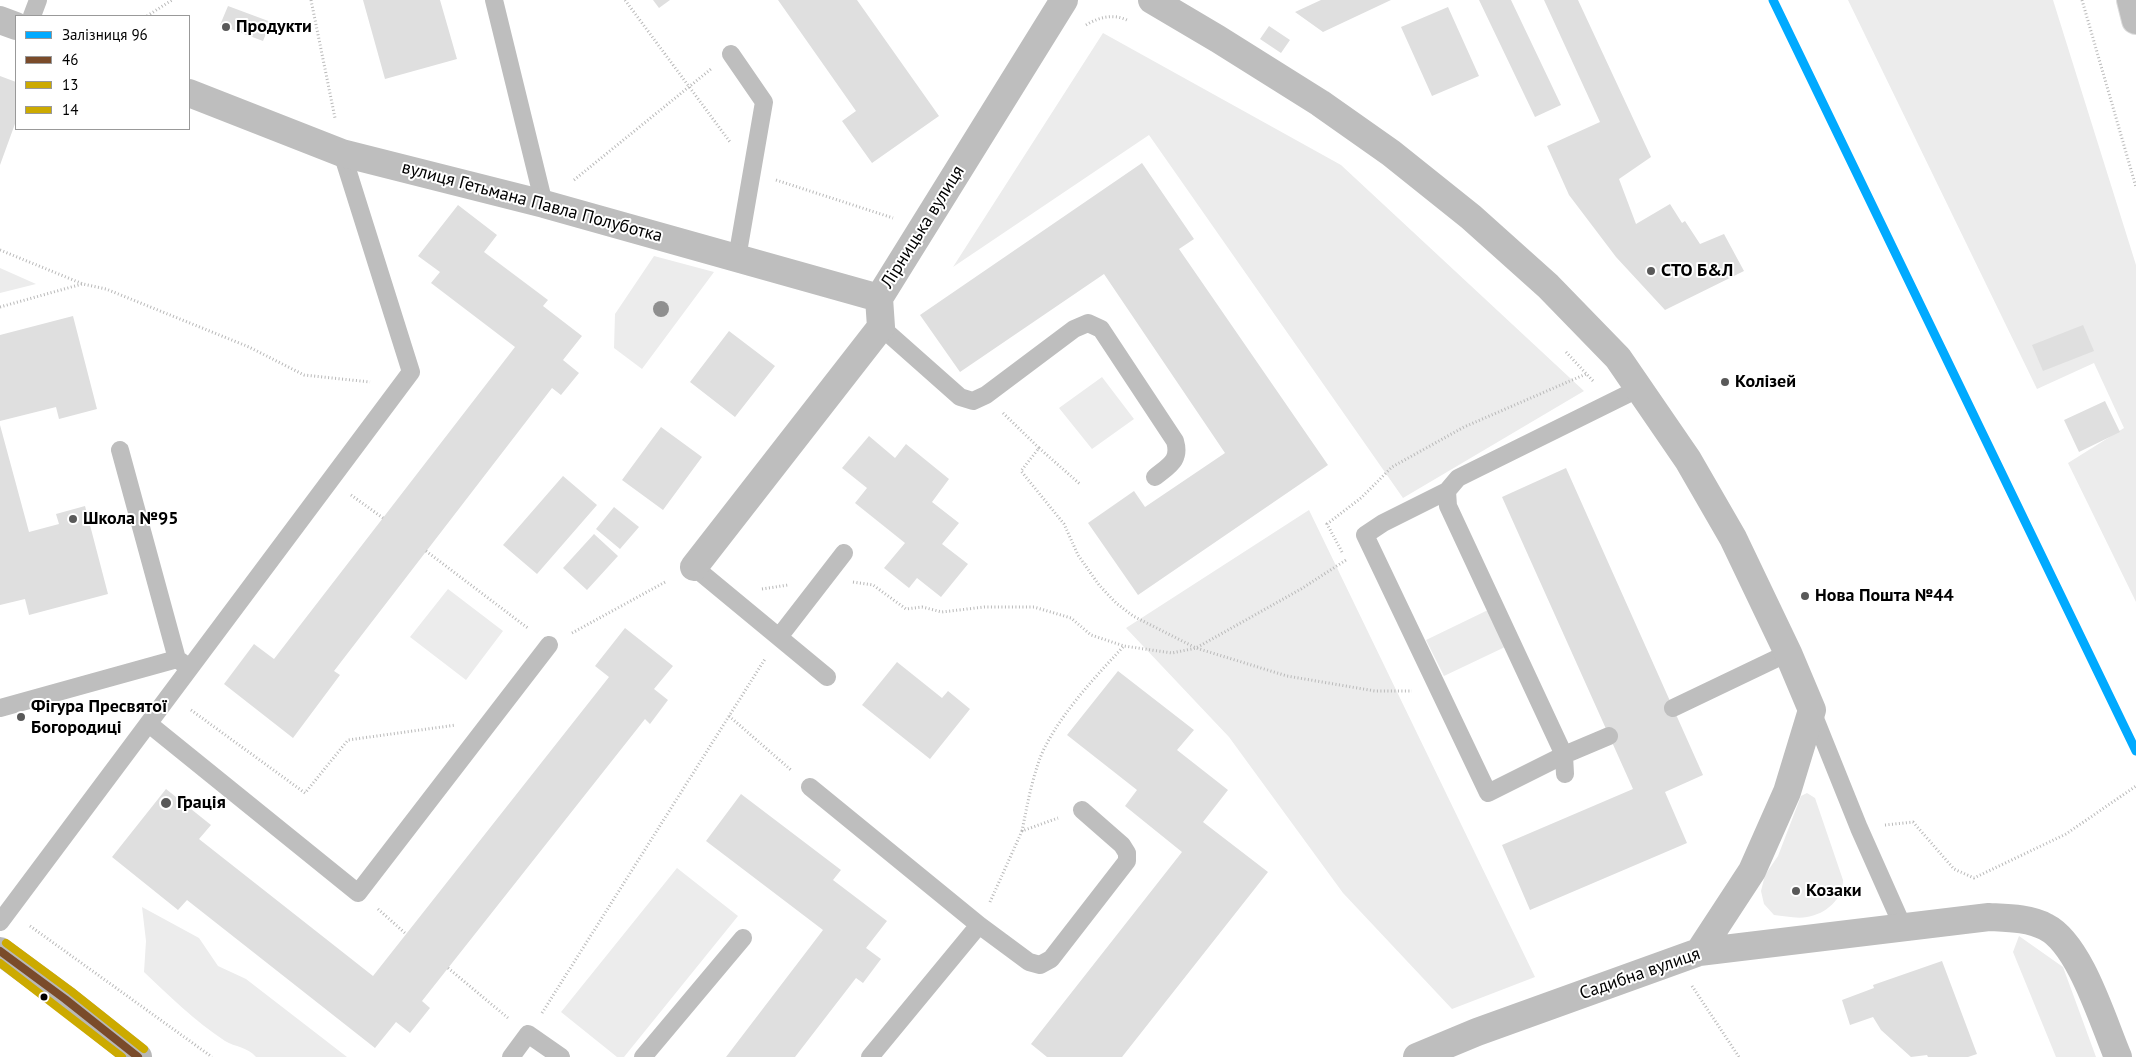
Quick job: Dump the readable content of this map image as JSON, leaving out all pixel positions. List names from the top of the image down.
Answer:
{
  "streets": {
    "street": ["вулиця Гетьмана Павла Полуботка", "Лірницька вулиця", "Садибна вулиця"]
  },
  "crossings": [
    ["вулиця Гетьмана Павла Полуботка", "Лірницька вулиця"]
  ],
  "places": [
    "Продукти",
    "СТО Б&Л",
    "Колізей",
    "Школа №95",
    "Нова Пошта №44",
    "Фігура Пресвятої Богородиці",
    "Грація",
    "Козаки"
  ],
  "lines": [
    "rail line 96",
    "transit line 14",
    "transit line 46",
    "transit line 13"
  ],
  "legend": [
    "Залізниця 96",
    "46",
    "13",
    "14"
  ]
}
